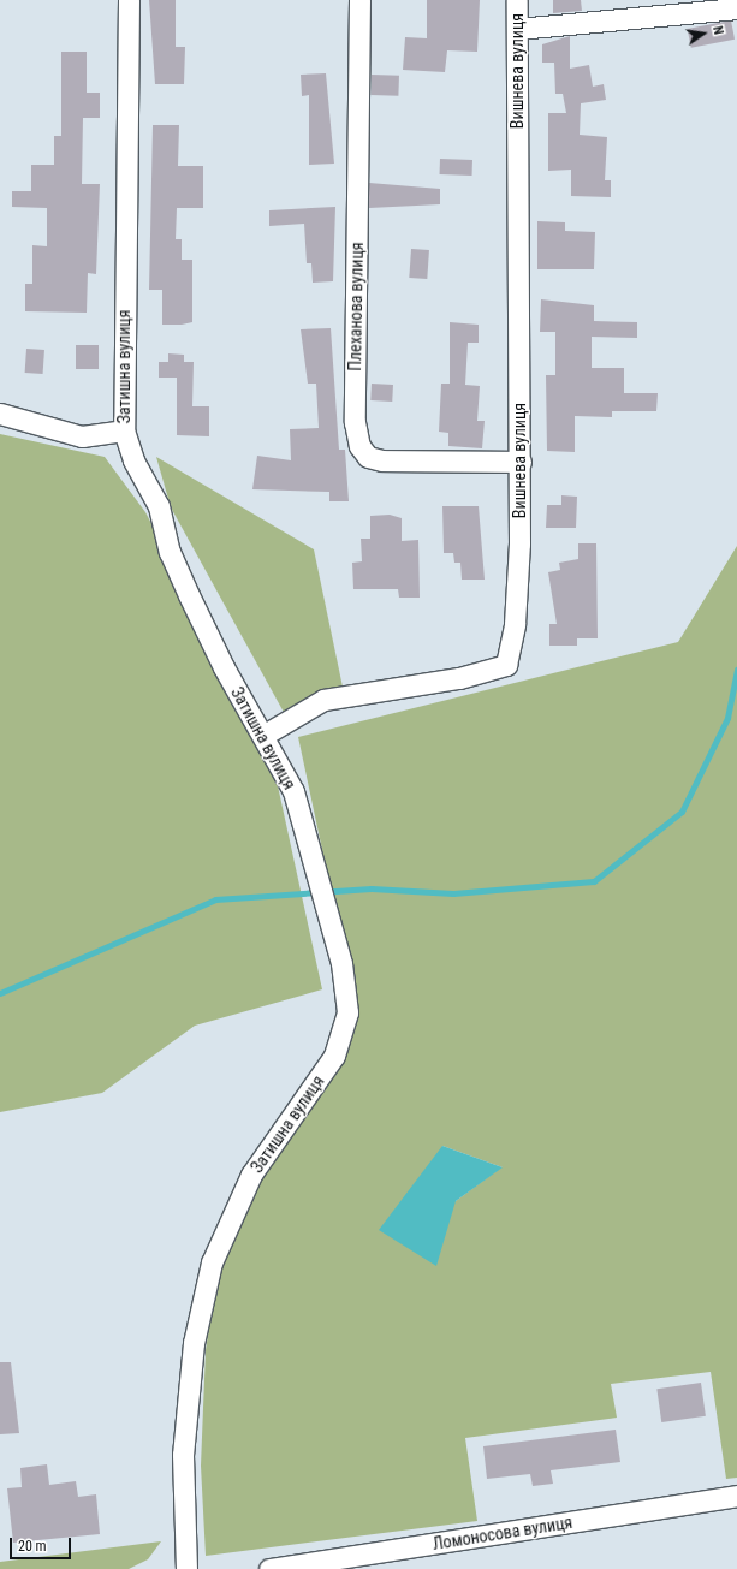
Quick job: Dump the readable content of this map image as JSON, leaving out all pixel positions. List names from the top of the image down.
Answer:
{
  "streets": {
    "street": [
      "Вишнева вулиця",
      "Плеханова вулиця",
      "Затишна вулиця",
      "Ломоносова вулиця"
    ]
  },
  "crossings": [
    ["Вишнева вулиця", "Плеханова вулиця"],
    ["Вишнева вулиця", "Затишна вулиця"]
  ],
  "scale_bar": "20 m",
  "north": "right"
}
